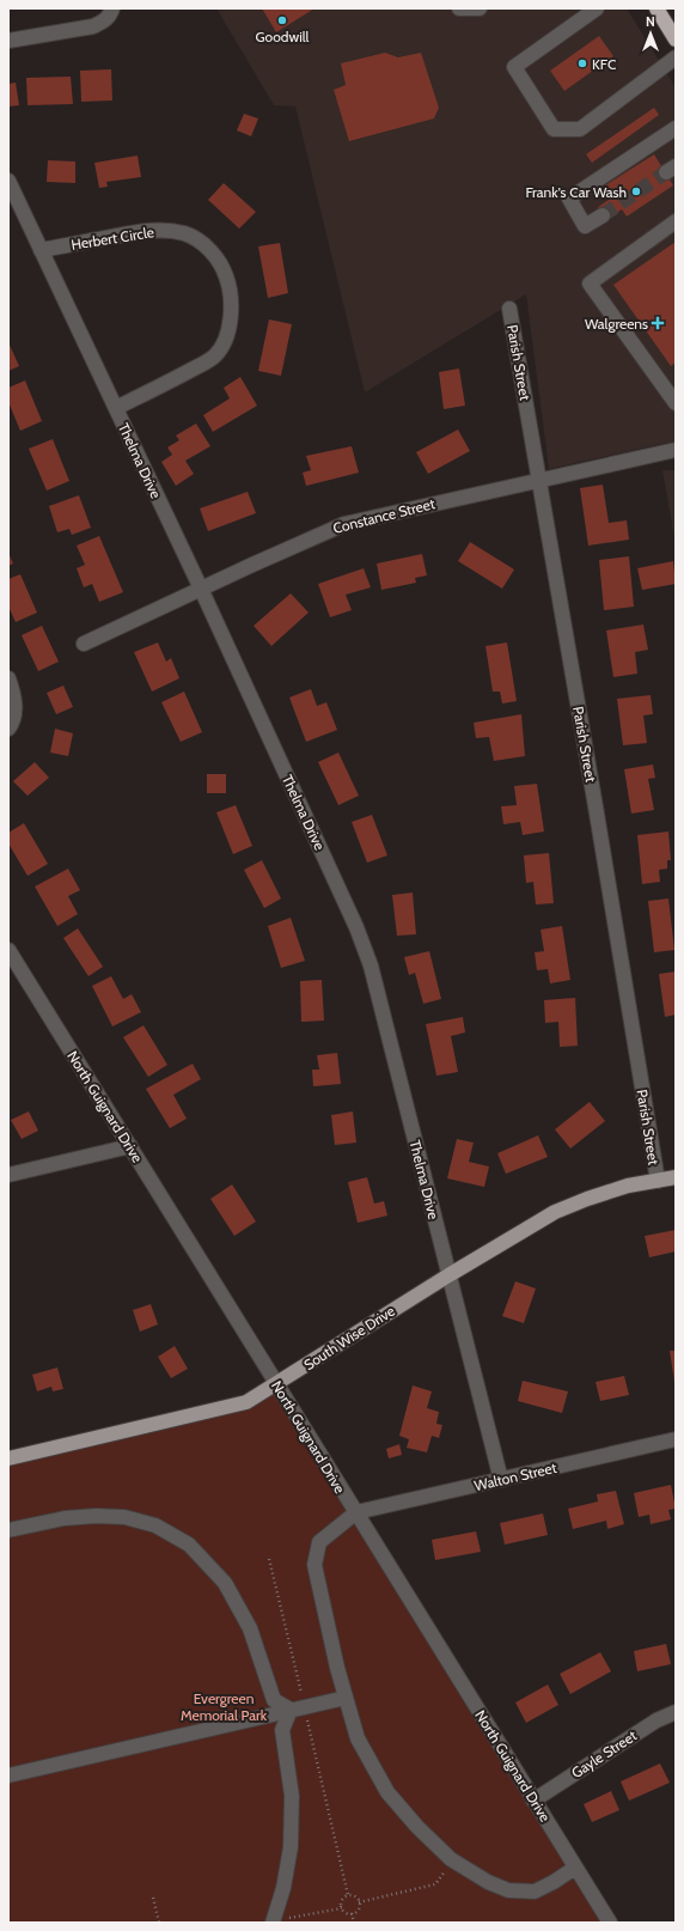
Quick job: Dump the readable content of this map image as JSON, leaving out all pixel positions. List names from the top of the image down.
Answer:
{
  "streets": {
    "main road": ["South Wise Drive"],
    "street": [
      "Herbert Circle",
      "Parish Street",
      "Thelma Drive",
      "Constance Street",
      "North Guignard Drive",
      "Walton Street",
      "Gayle Street"
    ]
  },
  "crossings": [
    ["Herbert Circle", "Thelma Drive"],
    ["Parish Street", "Constance Street"],
    ["Parish Street", "South Wise Drive"],
    ["Thelma Drive", "Constance Street"],
    ["Thelma Drive", "South Wise Drive"],
    ["Thelma Drive", "Walton Street"],
    ["North Guignard Drive", "South Wise Drive"],
    ["North Guignard Drive", "Walton Street"],
    ["North Guignard Drive", "Gayle Street"]
  ],
  "parks": ["Evergreen Memorial Park"],
  "places": {
    "other": ["Goodwill", "KFC", "Frank's Car Wash"],
    "health": ["Walgreens"]
  },
  "north": "top"
}
